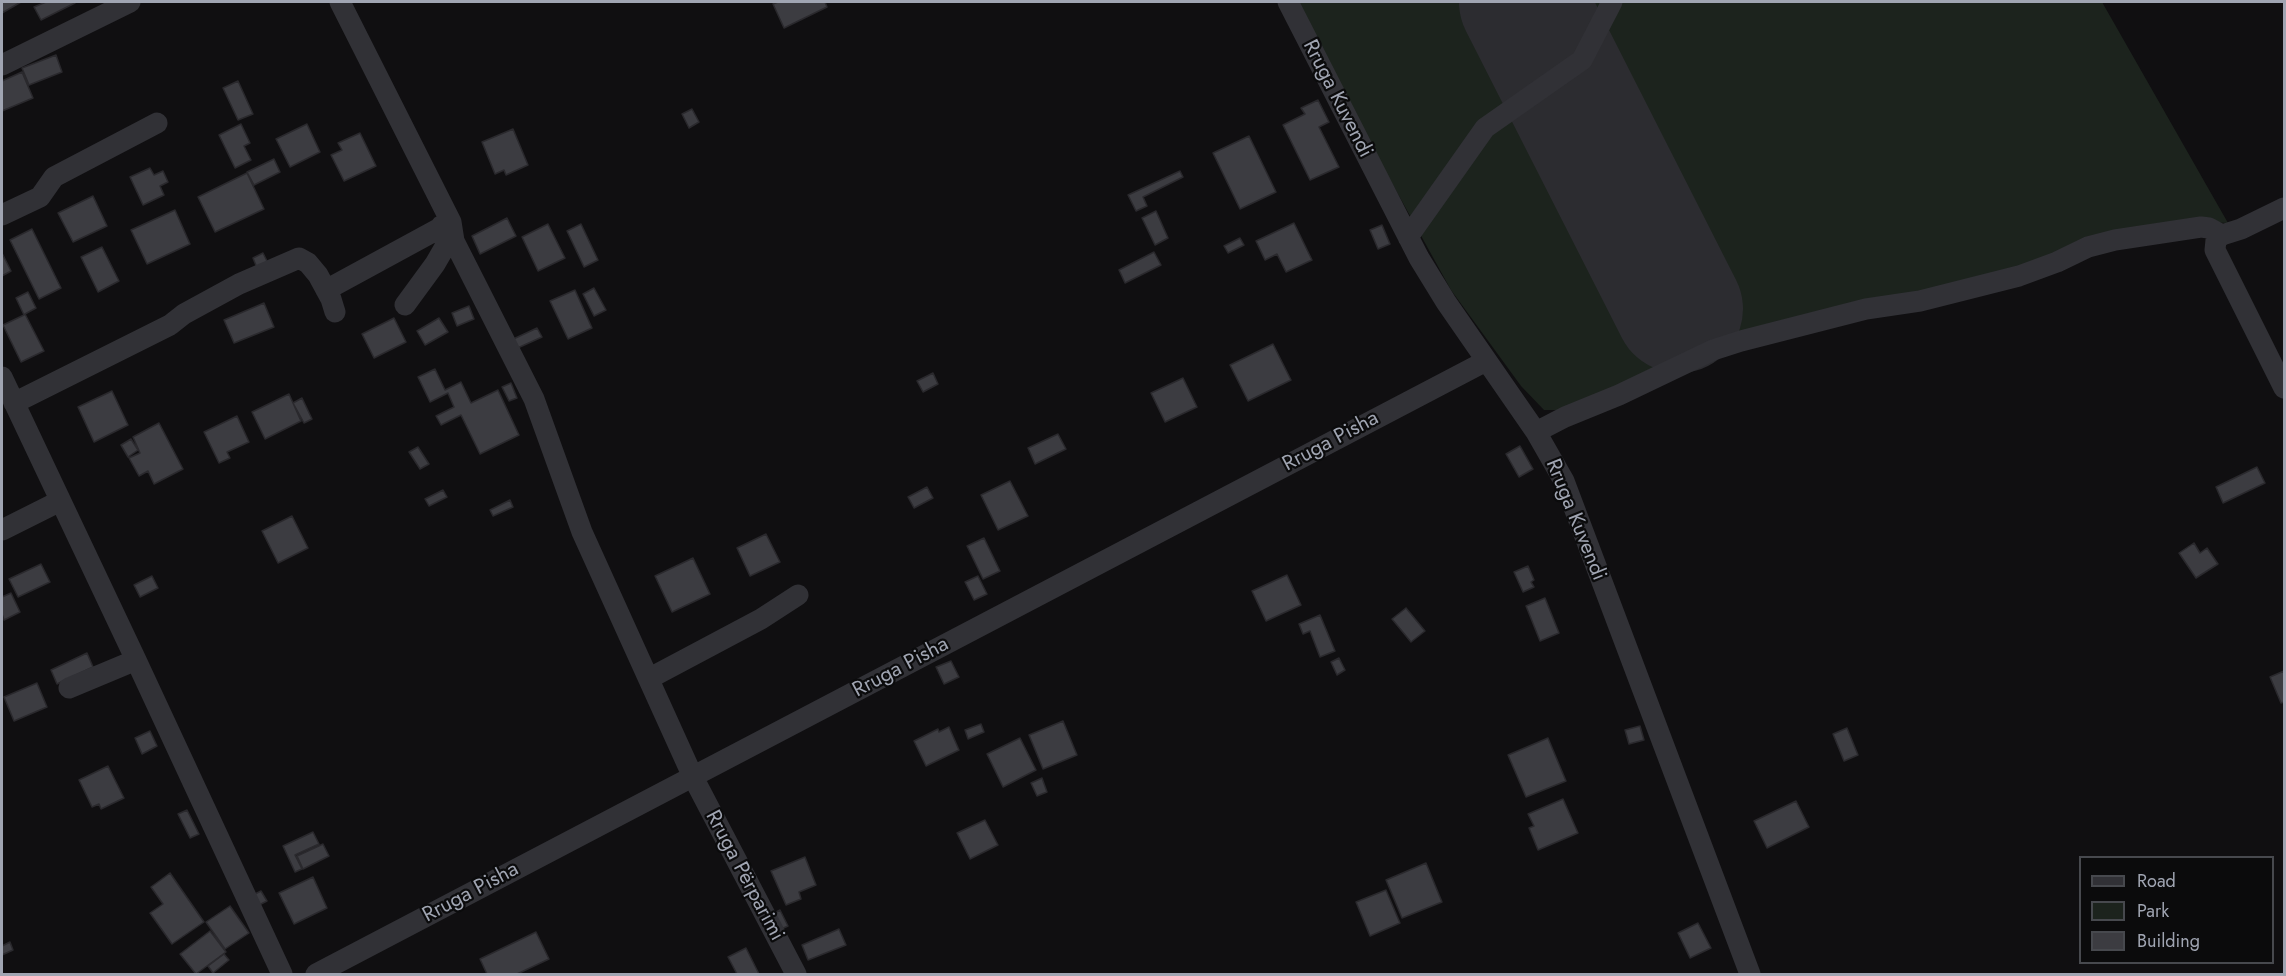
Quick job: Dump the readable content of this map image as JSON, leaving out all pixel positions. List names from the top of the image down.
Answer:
{
  "streets": {
    "street": ["Rruga Kuvendi", "Rruga Pisha", "Rruga Përparimi"]
  },
  "crossings": [
    ["Rruga Kuvendi", "Rruga Pisha"],
    ["Rruga Pisha", "Rruga Përparimi"]
  ],
  "legend": ["Road", "Park", "Building"]
}
